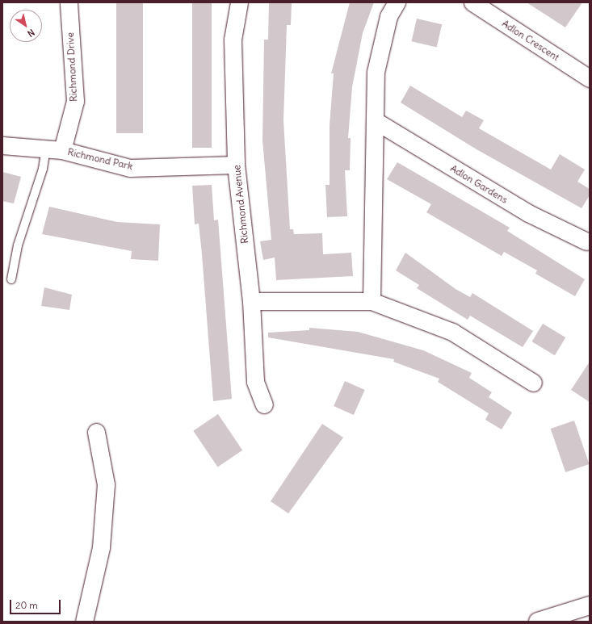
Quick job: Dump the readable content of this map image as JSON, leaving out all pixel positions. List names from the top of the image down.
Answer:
{
  "streets": {
    "street": [
      "Adlon Crescent",
      "Richmond Drive",
      "Richmond Park",
      "Adlon Gardens",
      "Richmond Avenue"
    ]
  },
  "crossings": [
    ["Richmond Drive", "Richmond Park"],
    ["Richmond Park", "Richmond Avenue"]
  ],
  "scale_bar": "20 m",
  "north": "bottom right"
}
